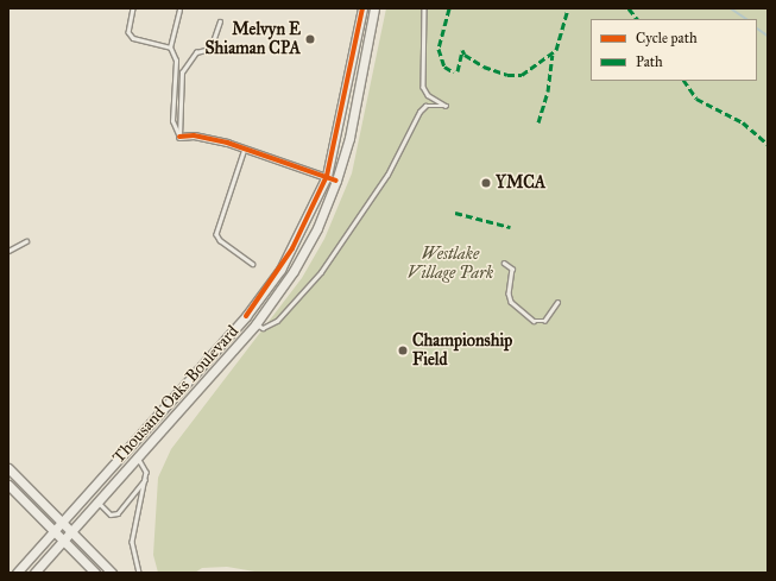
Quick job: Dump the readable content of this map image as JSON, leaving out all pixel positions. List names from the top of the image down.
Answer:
{
  "streets": {
    "main road": ["Thousand Oaks Boulevard"]
  },
  "parks": ["Westlake Village Park"],
  "places": ["Melvyn E Shiaman CPA", "YMCA", "Championship Field"],
  "legend": ["Cycle path", "Path"]
}
